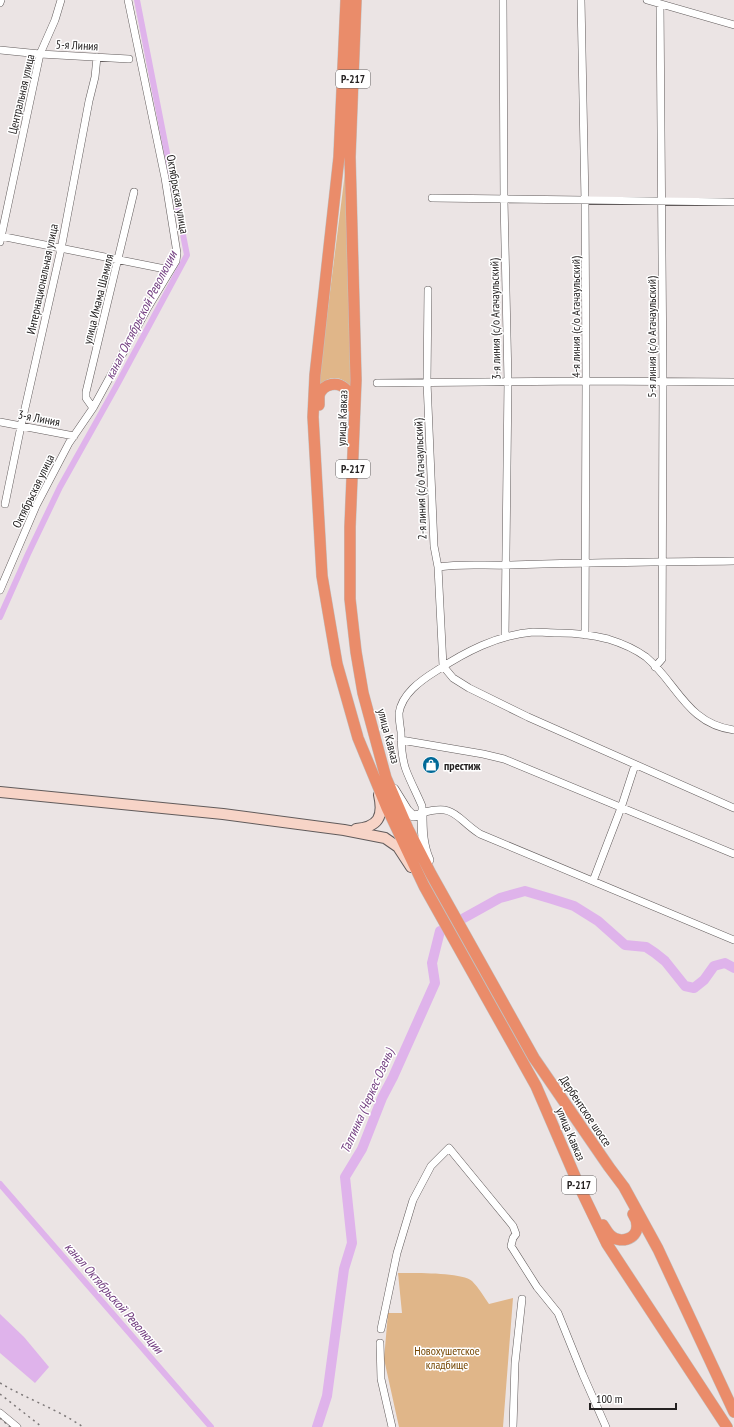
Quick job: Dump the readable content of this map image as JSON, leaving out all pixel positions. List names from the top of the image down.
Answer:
{
  "streets": {
    "highway": ["Р-217", "улица Кавказ", "Дербентское шоссе"],
    "street": [
      "5-я Линия",
      "Центральная улица",
      "Октябрьская улица",
      "Интернациональная улица",
      "улица Имама Шамиля",
      "4-я линия (с/о Агачаульский)",
      "3-я линия (с/о Агачаульский)",
      "5-я линия (с/о Агачаульский)",
      "3-я Линия",
      "2-я линия (с/о Агачаульский)"
    ]
  },
  "crossings": [
    ["5-я Линия", "Центральная улица"],
    ["5-я Линия", "Интернациональная улица"],
    ["Октябрьская улица", "улица Имама Шамиля"],
    ["Октябрьская улица", "3-я Линия"],
    ["Интернациональная улица", "3-я Линия"],
    ["улица Кавказ", "Дербентское шоссе"]
  ],
  "water": ["канал Октябрьской Революции", "Талгинка (Черкес-Озень)"],
  "parks": ["Новохушетское кладбище"],
  "places": {
    "shop": ["престиж"]
  },
  "scale_bar": "100 m"
}
